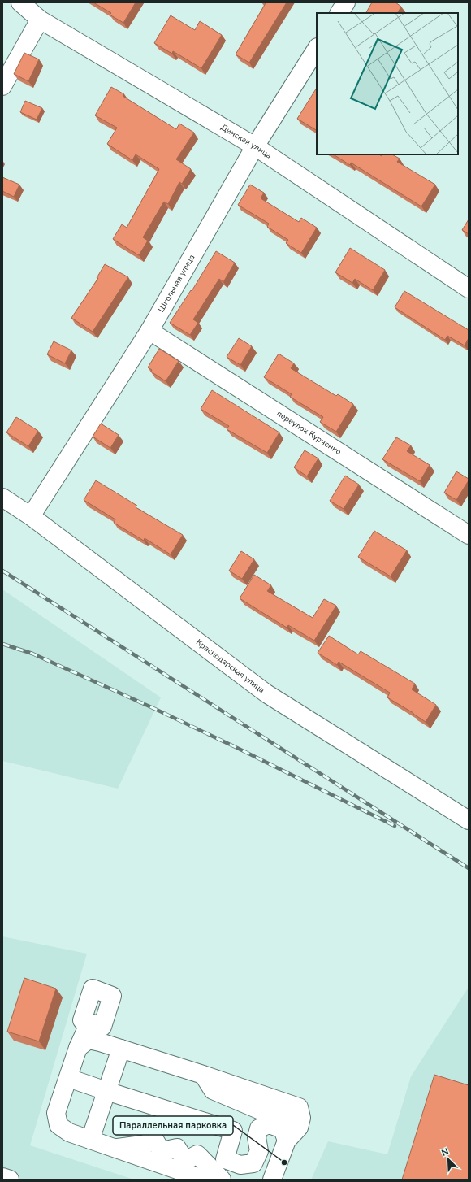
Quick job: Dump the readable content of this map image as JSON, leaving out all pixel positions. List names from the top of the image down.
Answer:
{
  "streets": {
    "street": [
      "Динская улица",
      "Школьная улица",
      "переулок Курченко",
      "Краснодарская улица"
    ]
  },
  "crossings": [
    ["Динская улица", "Школьная улица"],
    ["Школьная улица", "переулок Курченко"],
    ["Школьная улица", "Краснодарская улица"]
  ],
  "places": ["Параллельная парковка"],
  "north": "top left"
}
